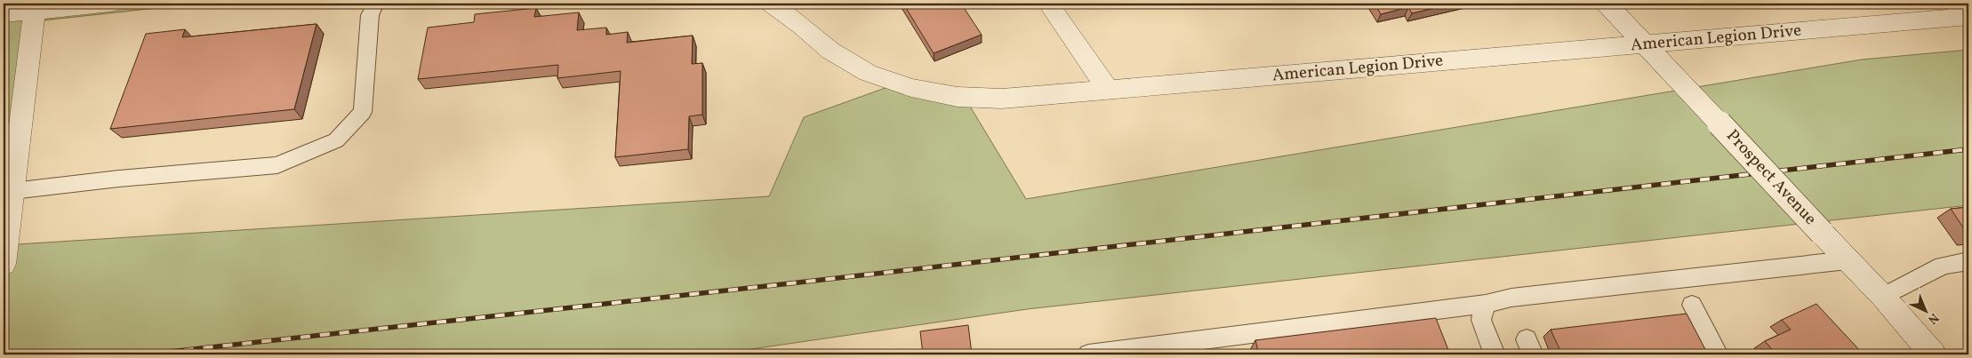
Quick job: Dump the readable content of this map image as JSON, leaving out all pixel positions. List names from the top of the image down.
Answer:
{
  "streets": {
    "street": ["American Legion Drive", "Prospect Avenue"]
  },
  "crossings": [
    ["American Legion Drive", "Prospect Avenue"]
  ],
  "north": "bottom right"
}
